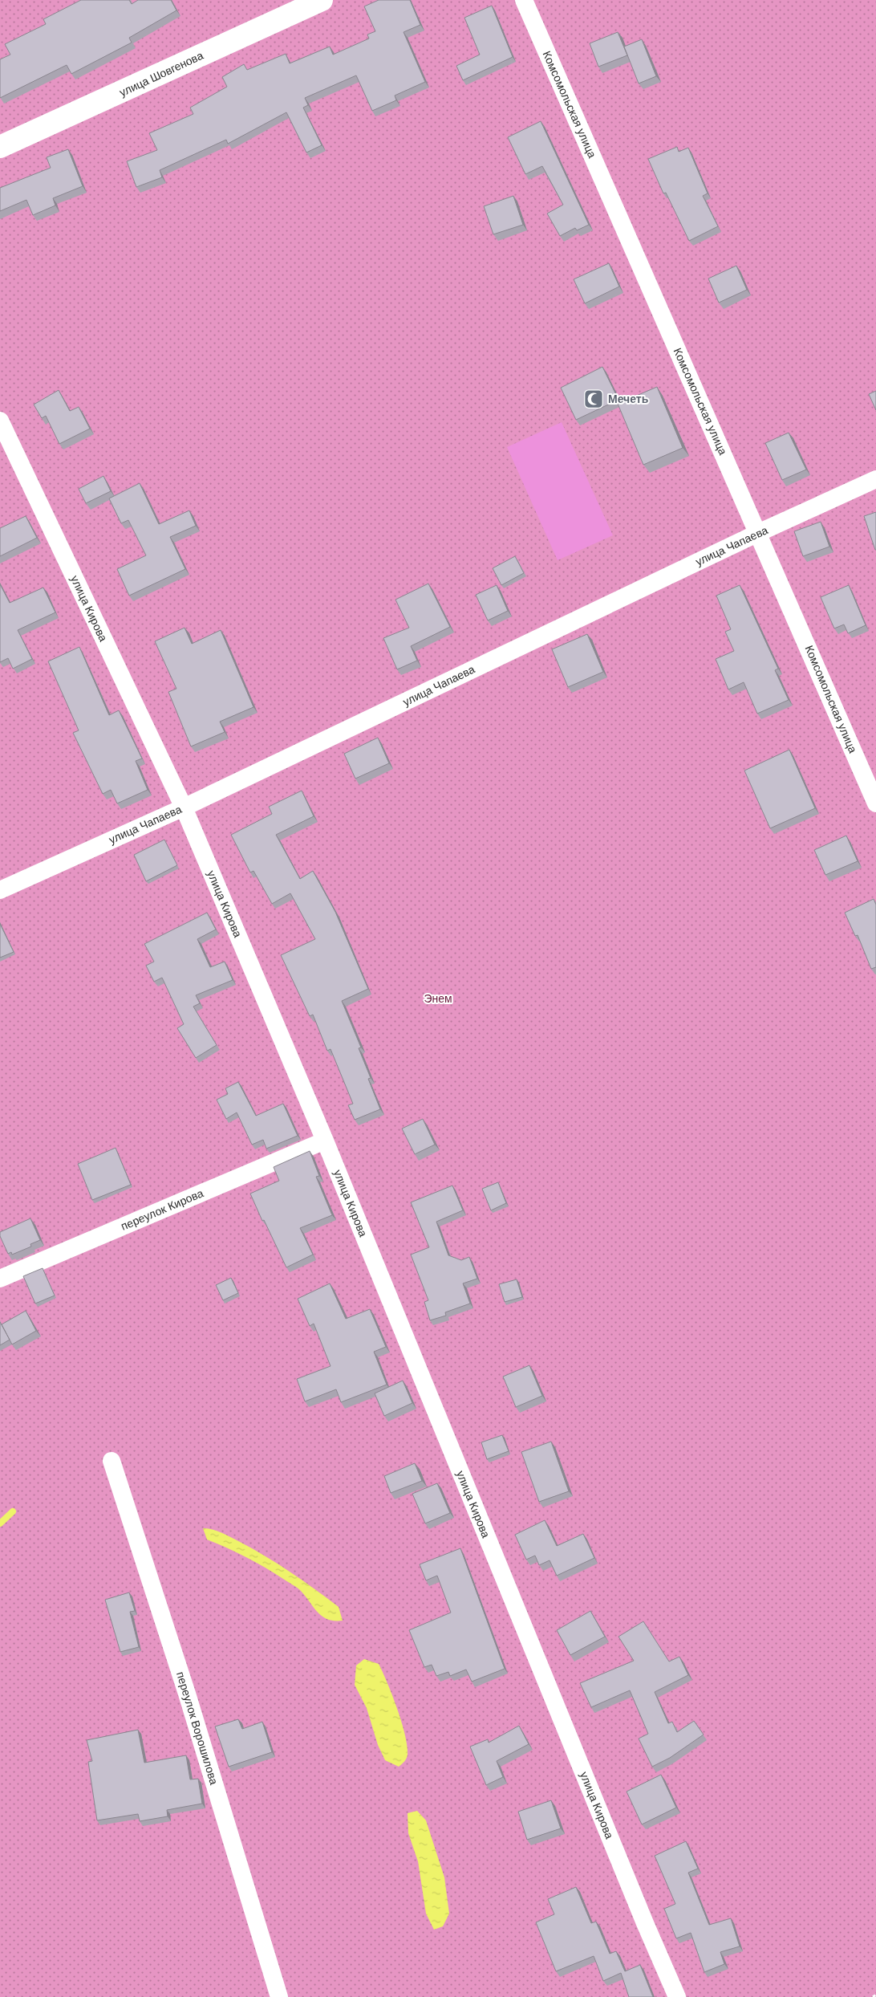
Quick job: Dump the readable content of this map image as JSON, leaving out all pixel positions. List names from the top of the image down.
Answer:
{
  "streets": {
    "street": [
      "улица Шовгенова",
      "Комсомольская улица",
      "улица Чапаева",
      "улица Кирова",
      "переулок Кирова",
      "переулок Ворошилова"
    ]
  },
  "crossings": [
    ["Комсомольская улица", "улица Чапаева"],
    ["улица Чапаева", "улица Кирова"],
    ["улица Кирова", "переулок Кирова"]
  ],
  "parks": ["Энем"],
  "places": {
    "mosque": ["Мечеть"]
  }
}
